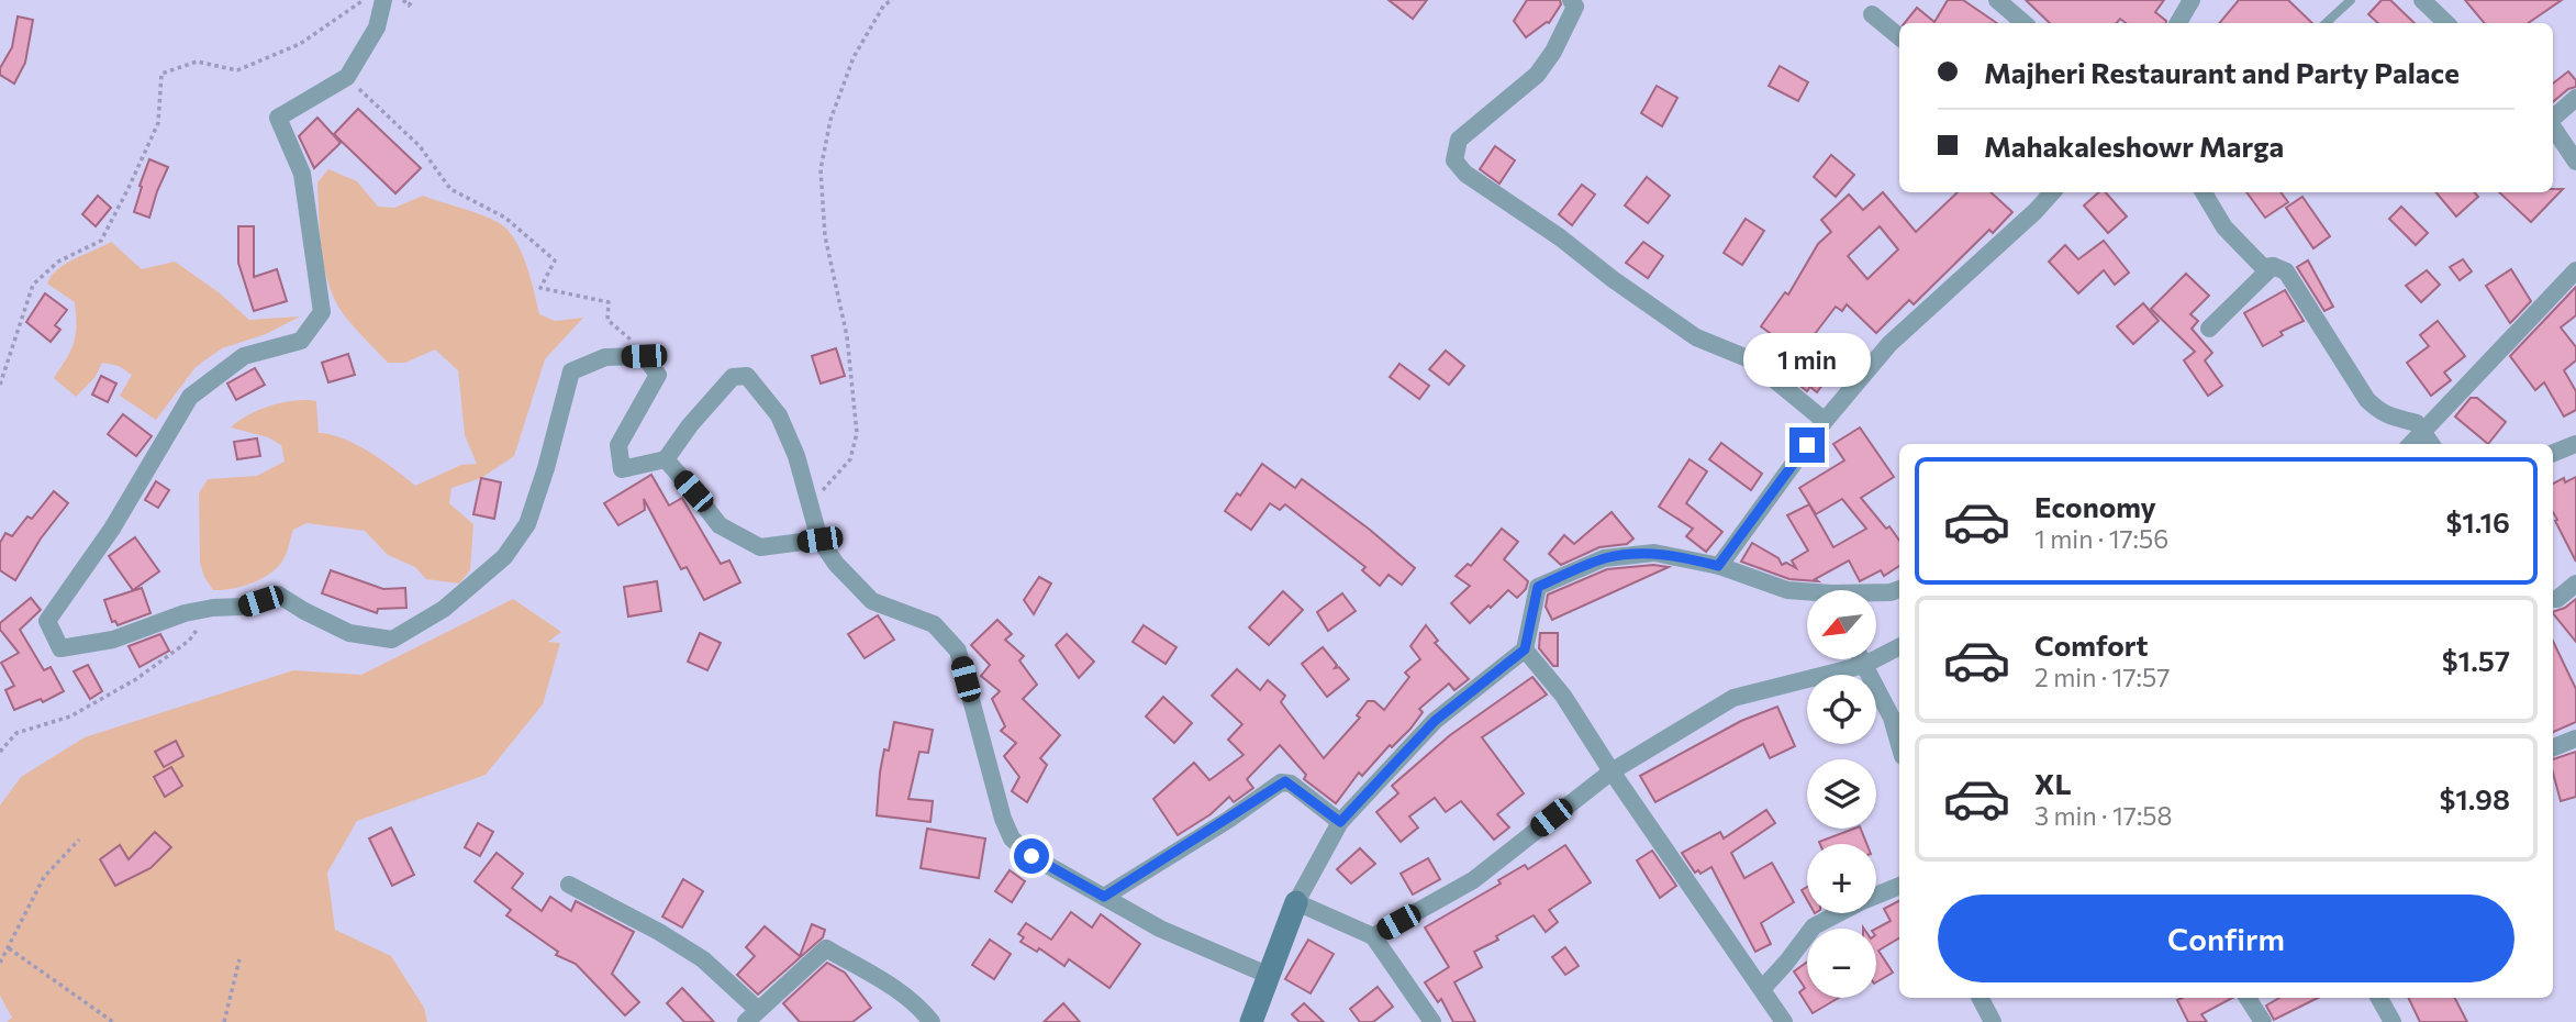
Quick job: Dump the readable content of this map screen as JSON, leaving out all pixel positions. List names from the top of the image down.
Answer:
{
  "north": "bottom left",
  "page": {
    "banner": ["Majheri Restaurant and Party Palace", "Mahakaleshowr Marga"],
    "bubble": "1 min",
    "list": [
      {
        "name": "Economy",
        "note": "1 min · 17:56",
        "value": "$1.16"
      },
      {
        "name": "Comfort",
        "note": "2 min · 17:57",
        "value": "$1.57"
      },
      {
        "name": "XL",
        "note": "3 min · 17:58",
        "value": "$1.98"
      }
    ],
    "map_buttons": ["+", "−"],
    "buttons": "Confirm"
  }
}
